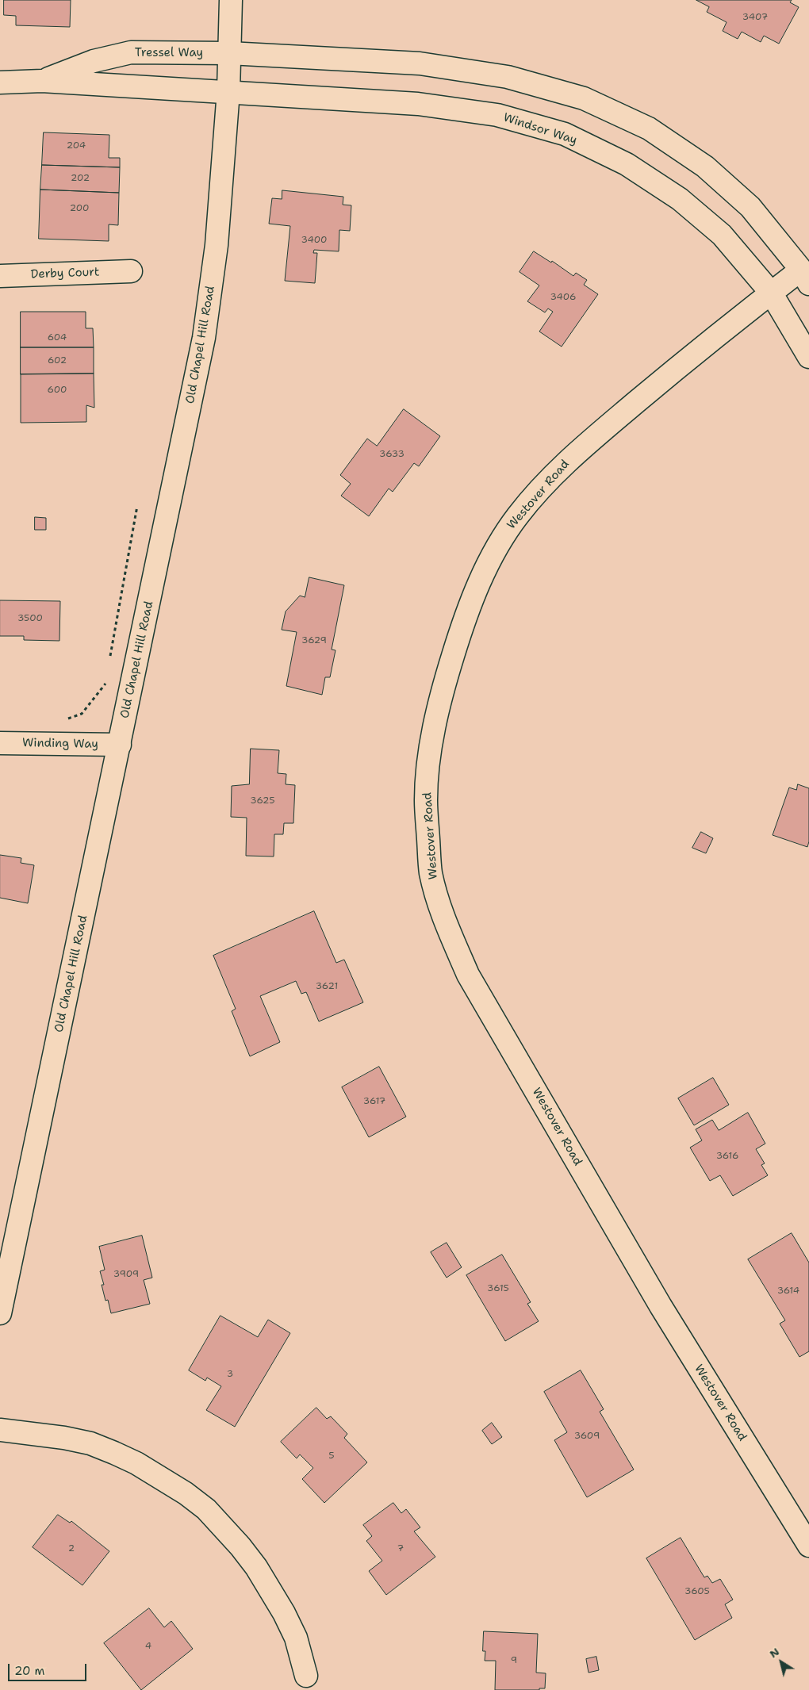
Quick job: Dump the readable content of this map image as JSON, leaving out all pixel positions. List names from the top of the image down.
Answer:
{
  "streets": {
    "street": [
      "Tressel Way",
      "Windsor Way",
      "Derby Court",
      "Old Chapel Hill Road",
      "Westover Road",
      "Winding Way"
    ]
  },
  "crossings": [
    ["Tressel Way", "Windsor Way"],
    ["Tressel Way", "Old Chapel Hill Road"],
    ["Windsor Way", "Old Chapel Hill Road"],
    ["Windsor Way", "Westover Road"],
    ["Old Chapel Hill Road", "Winding Way"]
  ],
  "house_numbers": [
    "3407",
    "204",
    "202",
    "200",
    "3400",
    "3406",
    "604",
    "602",
    "600",
    "3633",
    "3500",
    "3629",
    "3625",
    "3621",
    "3617",
    "3616",
    "3909",
    "3615",
    "3614",
    "3",
    "3609",
    "5",
    "2",
    "7",
    "3605",
    "4",
    "9"
  ],
  "scale_bar": "20 m",
  "north": "top left"
}
